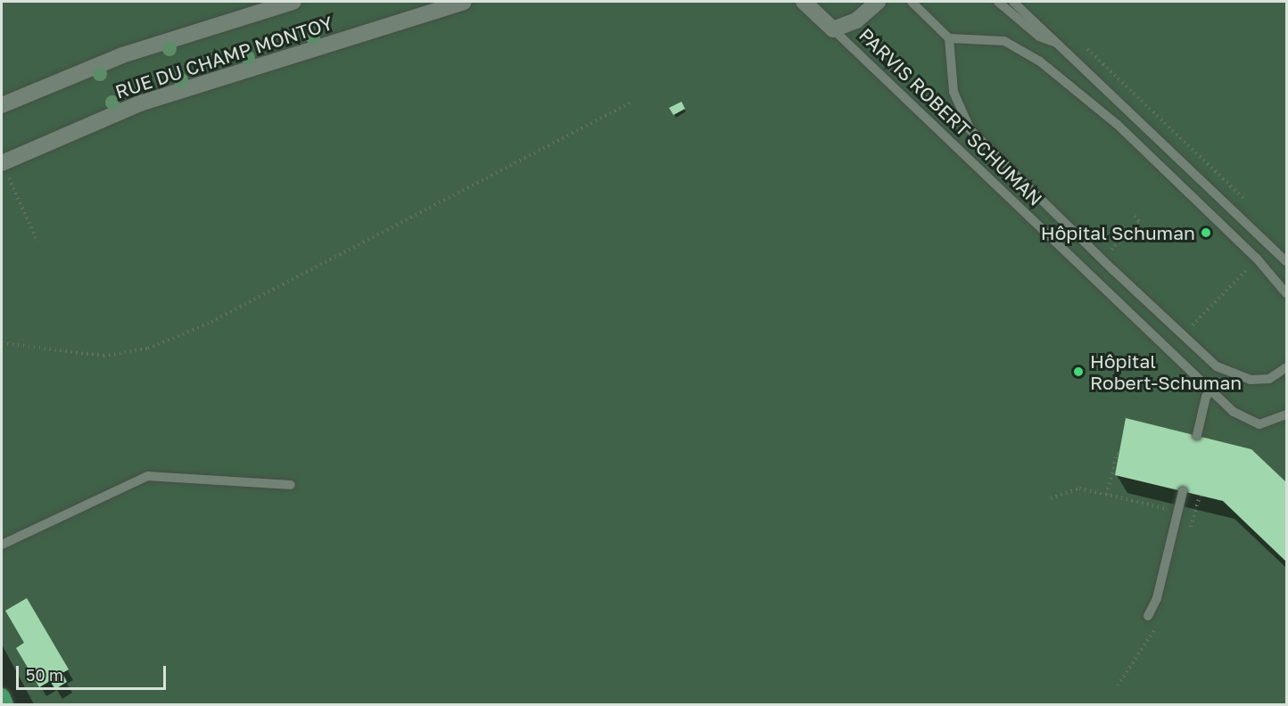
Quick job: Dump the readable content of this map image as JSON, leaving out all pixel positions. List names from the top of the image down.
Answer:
{
  "streets": {
    "street": ["RUE DU CHAMP MONTOY"],
    "lane": ["PARVIS ROBERT SCHUMAN"]
  },
  "places": ["Hôpital Schuman", "Hôpital Robert-Schuman"],
  "scale_bar": "50 m"
}
